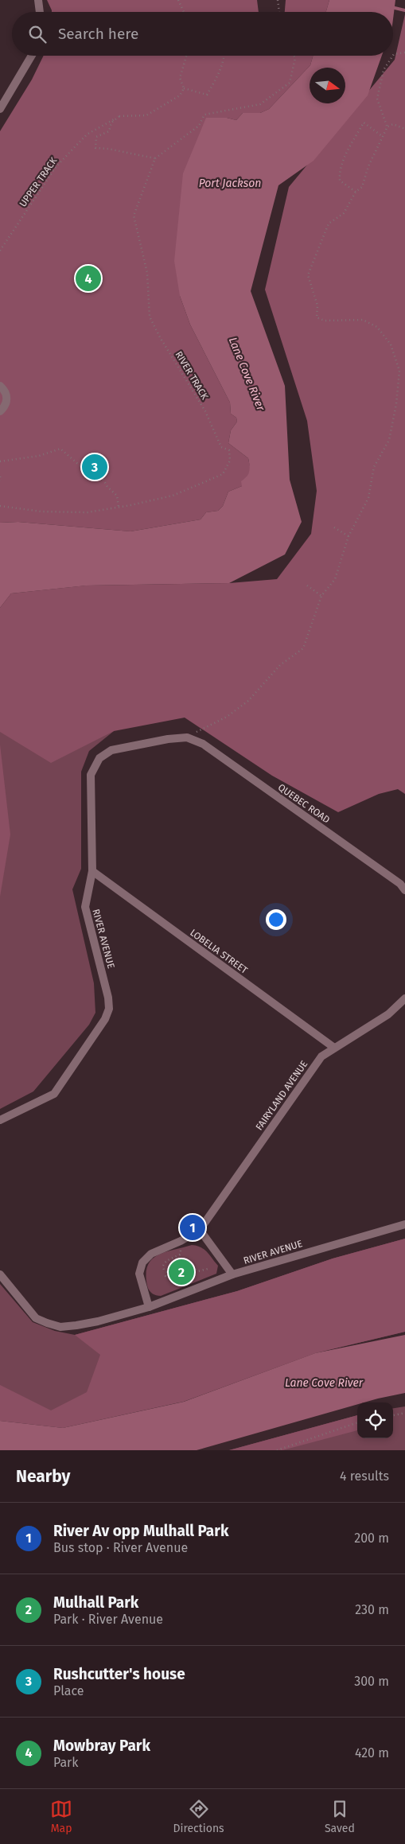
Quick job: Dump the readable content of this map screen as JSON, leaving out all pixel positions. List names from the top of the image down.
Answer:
{
  "streets": {
    "street": [
      "QUEBEC ROAD",
      "RIVER AVENUE",
      "LOBELIA STREET",
      "FAIRYLAND AVENUE"
    ],
    "path": ["UPPER TRACK", "RIVER TRACK"]
  },
  "crossings": [
    ["QUEBEC ROAD", "RIVER AVENUE"],
    ["RIVER AVENUE", "LOBELIA STREET"],
    ["LOBELIA STREET", "FAIRYLAND AVENUE"]
  ],
  "water": ["Port Jackson", "Lane Cove River"],
  "north": "right",
  "page": {
    "search": "Search here",
    "pins": [
      "4",
      "3",
      "1",
      "2"
    ],
    "heading": ["Nearby", "4 results"],
    "list": [
      {
        "mark": "1",
        "name": "River Av opp Mulhall Park",
        "note": "Bus stop · River Avenue",
        "value": "200 m"
      },
      {
        "mark": "2",
        "name": "Mulhall Park",
        "note": "Park · River Avenue",
        "value": "230 m"
      },
      {
        "mark": "3",
        "name": "Rushcutter's house",
        "note": "Place",
        "value": "300 m"
      },
      {
        "mark": "4",
        "name": "Mowbray Park",
        "note": "Park",
        "value": "420 m"
      }
    ],
    "nav": ["Map", "Directions", "Saved"]
  }
}
